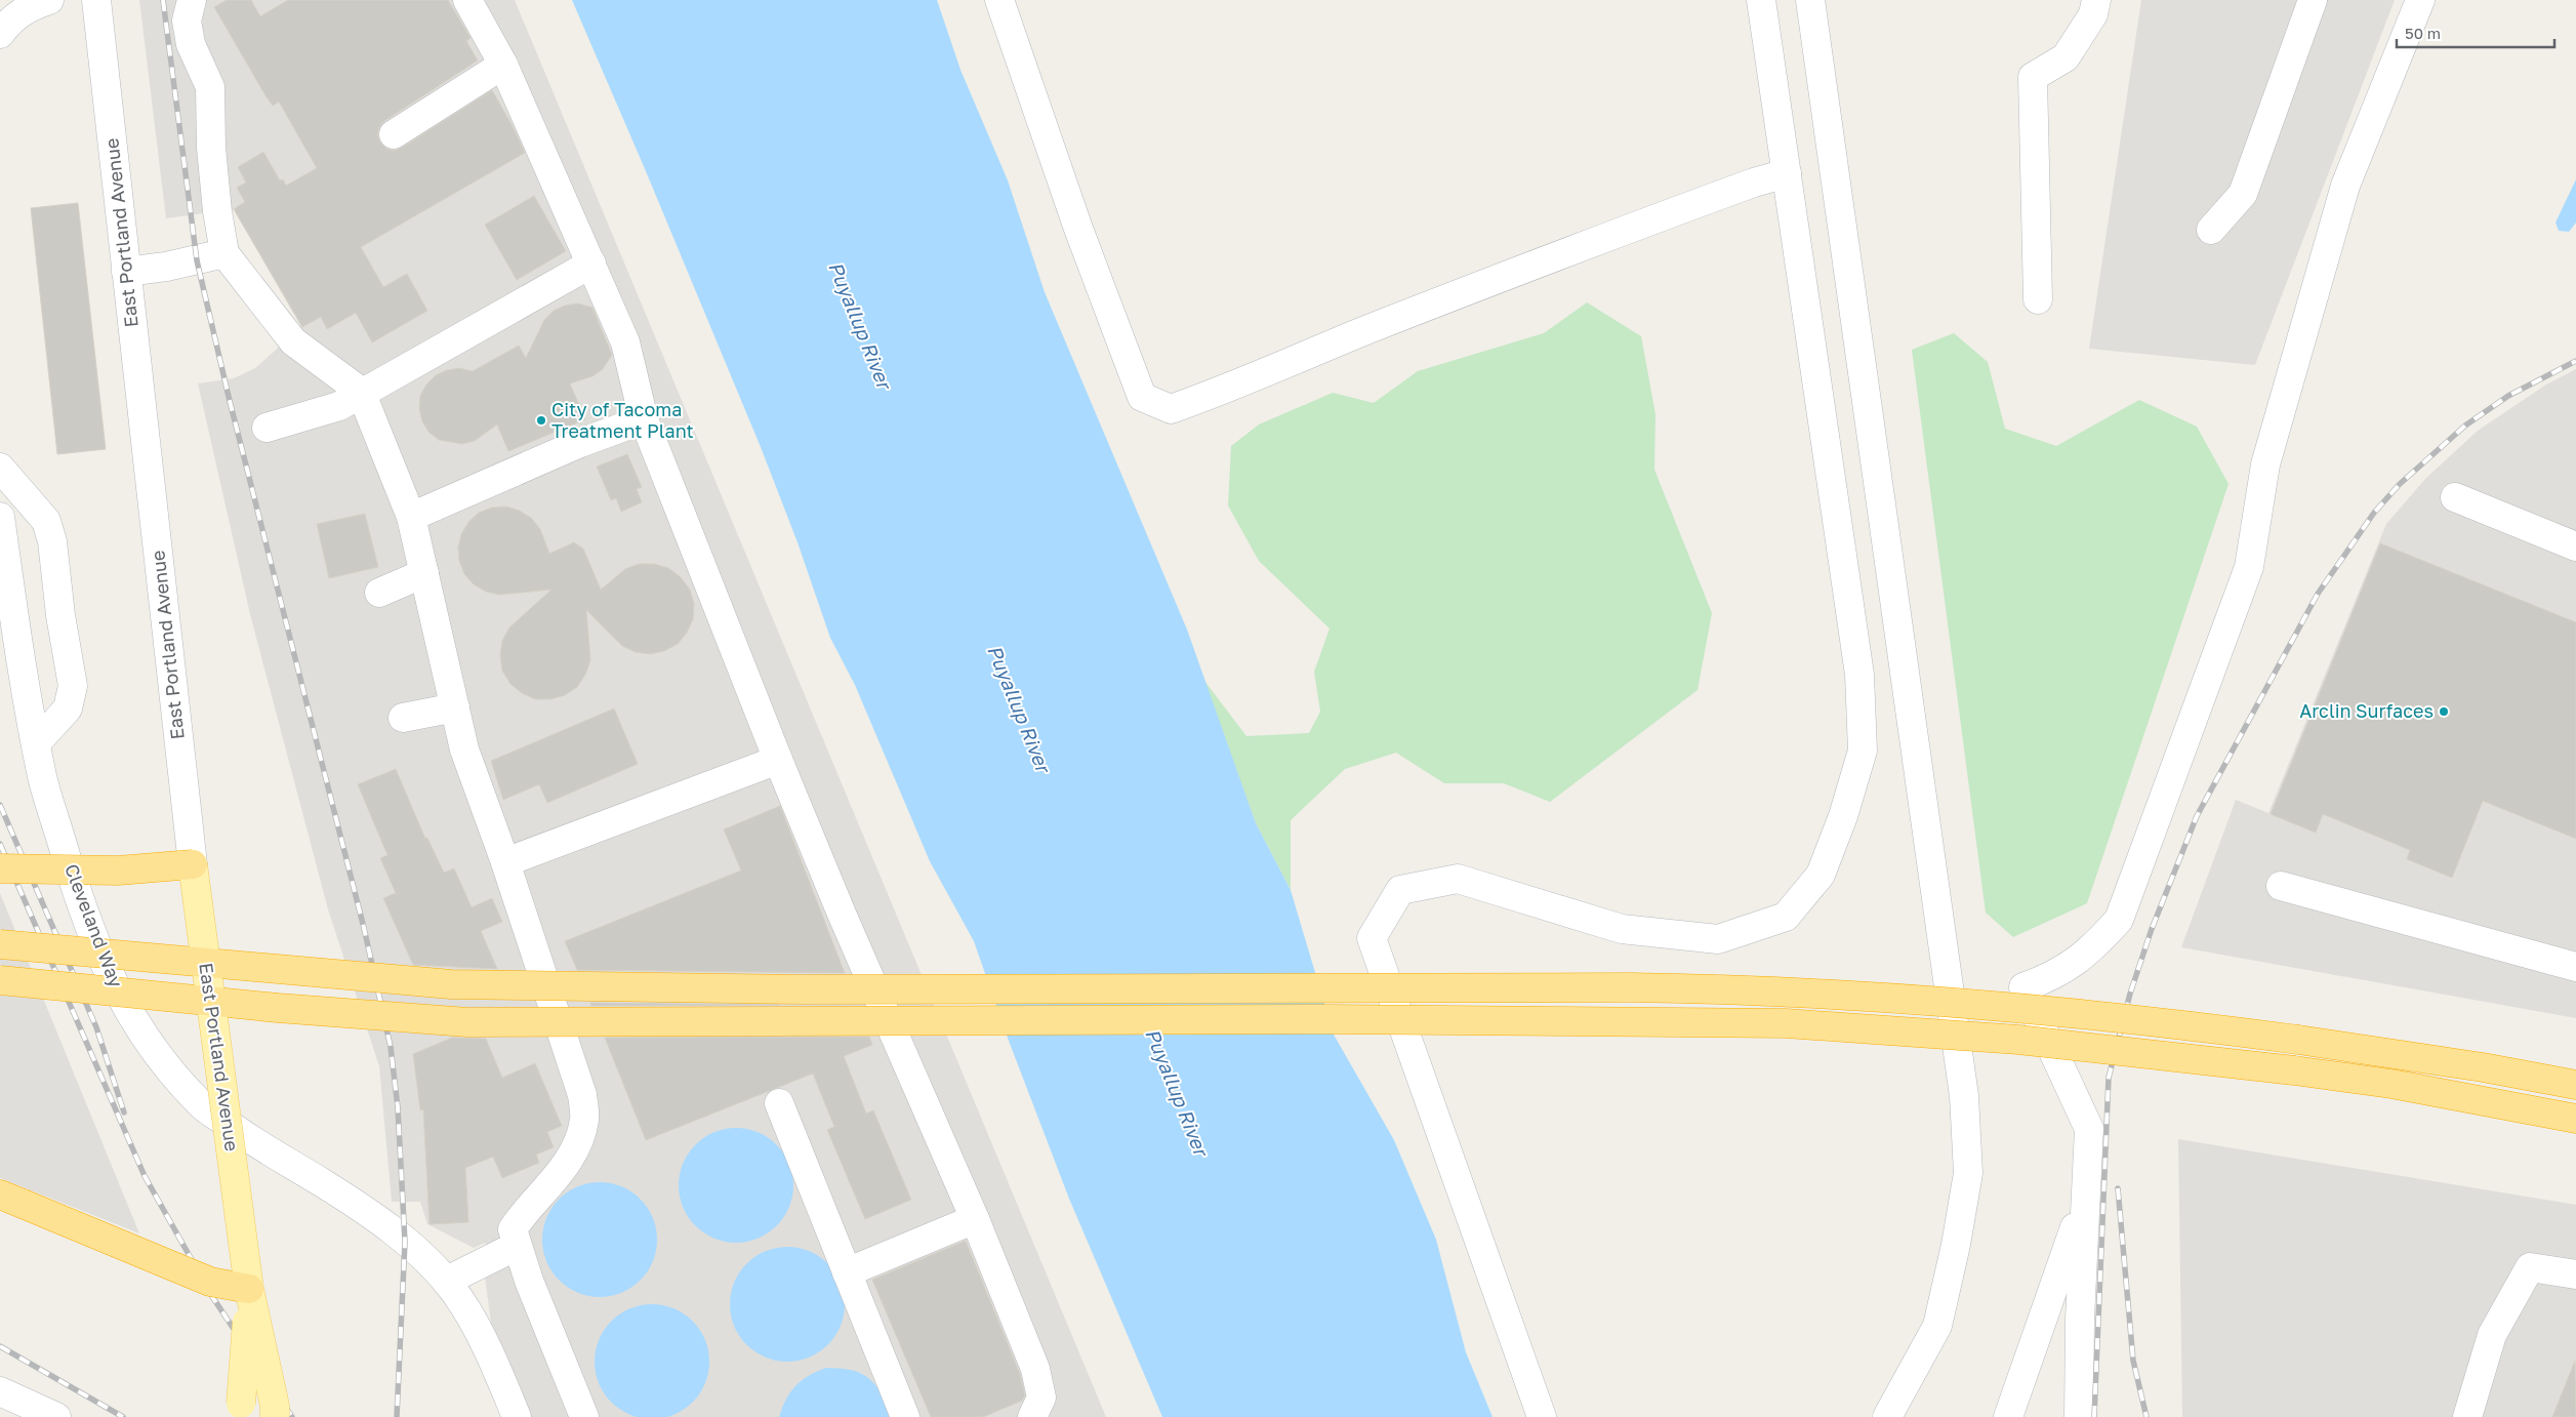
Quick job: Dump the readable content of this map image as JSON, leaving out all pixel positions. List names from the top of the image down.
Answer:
{
  "streets": {
    "main road": ["East Portland Avenue"],
    "street": ["Cleveland Way"]
  },
  "water": ["Puyallup River"],
  "places": ["City of Tacoma Treatment Plant", "Arclin Surfaces"],
  "scale_bar": "50 m"
}
